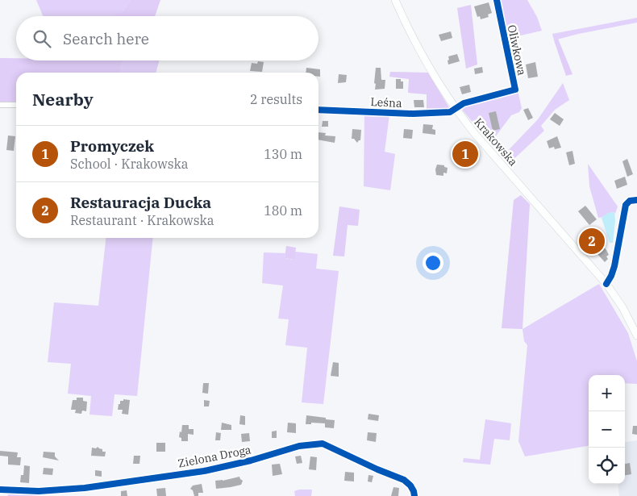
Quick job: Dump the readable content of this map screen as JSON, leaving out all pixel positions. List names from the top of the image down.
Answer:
{
  "streets": {
    "main road": ["Krakowska"],
    "street": ["Oliwkowa", "Leśna", "Zielona Droga"]
  },
  "crossings": [
    ["Oliwkowa", "Leśna"],
    ["Oliwkowa", "Krakowska"],
    ["Leśna", "Krakowska"]
  ],
  "page": {
    "search": "Search here",
    "heading": ["Nearby", "2 results"],
    "list": [
      {
        "mark": "1",
        "name": "Promyczek",
        "note": "School · Krakowska",
        "value": "130 m"
      },
      {
        "mark": "2",
        "name": "Restauracja Ducka",
        "note": "Restaurant · Krakowska",
        "value": "180 m"
      }
    ],
    "pins": ["1", "2"],
    "map_buttons": ["+", "−"]
  }
}
